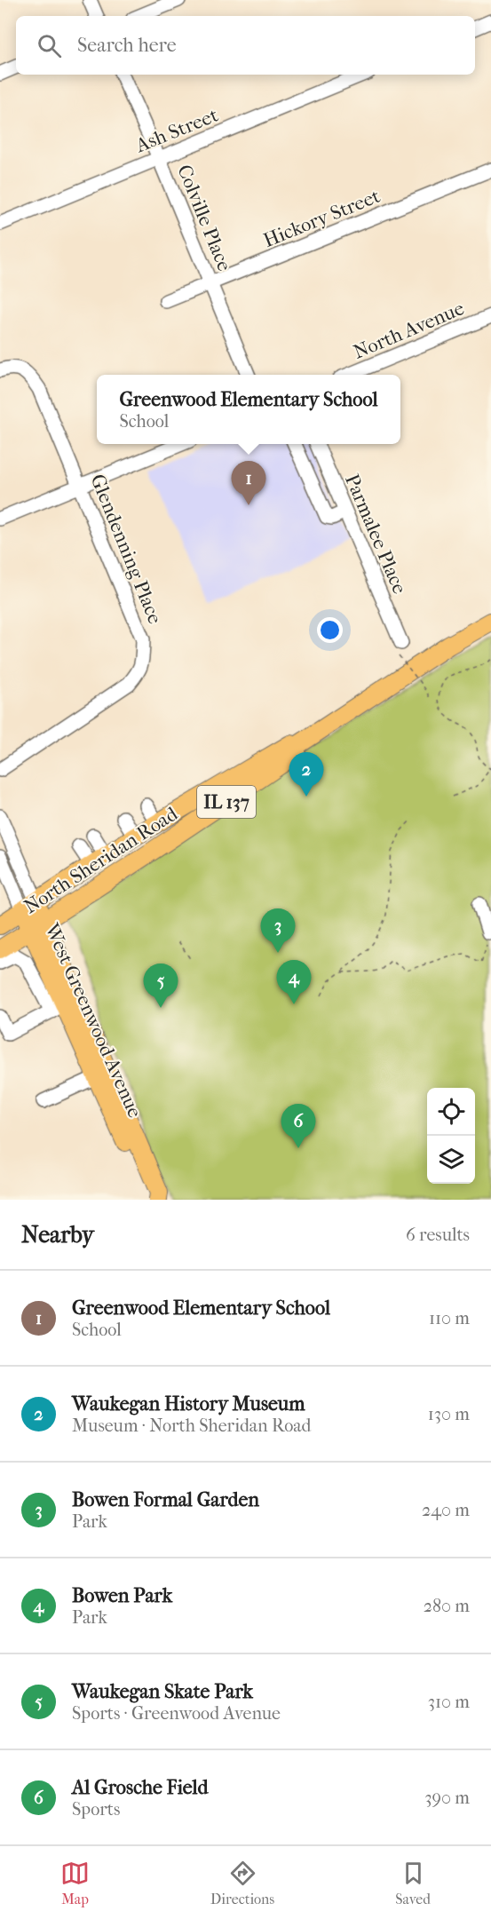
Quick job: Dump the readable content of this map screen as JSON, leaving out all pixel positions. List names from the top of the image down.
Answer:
{
  "streets": {
    "main road": ["IL 137", "North Sheridan Road", "West Greenwood Avenue"],
    "street": [
      "Ash Street",
      "Colville Place",
      "Hickory Street",
      "North Avenue",
      "Parmalee Place",
      "Glendenning Place"
    ]
  },
  "crossings": [
    ["Ash Street", "Colville Place"],
    ["Colville Place", "Hickory Street"],
    ["North Sheridan Road", "West Greenwood Avenue"]
  ],
  "page": {
    "search": "Search here",
    "popup": ["Greenwood Elementary School", "School"],
    "pins": [
      "1",
      "2",
      "3",
      "4",
      "5",
      "6"
    ],
    "heading": ["Nearby", "6 results"],
    "list": [
      {
        "mark": "1",
        "name": "Greenwood Elementary School",
        "note": "School",
        "value": "110 m"
      },
      {
        "mark": "2",
        "name": "Waukegan History Museum",
        "note": "Museum · North Sheridan Road",
        "value": "130 m"
      },
      {
        "mark": "3",
        "name": "Bowen Formal Garden",
        "note": "Park",
        "value": "240 m"
      },
      {
        "mark": "4",
        "name": "Bowen Park",
        "note": "Park",
        "value": "280 m"
      },
      {
        "mark": "5",
        "name": "Waukegan Skate Park",
        "note": "Sports · Greenwood Avenue",
        "value": "310 m"
      },
      {
        "mark": "6",
        "name": "Al Grosche Field",
        "note": "Sports",
        "value": "390 m"
      }
    ],
    "nav": ["Map", "Directions", "Saved"]
  }
}
